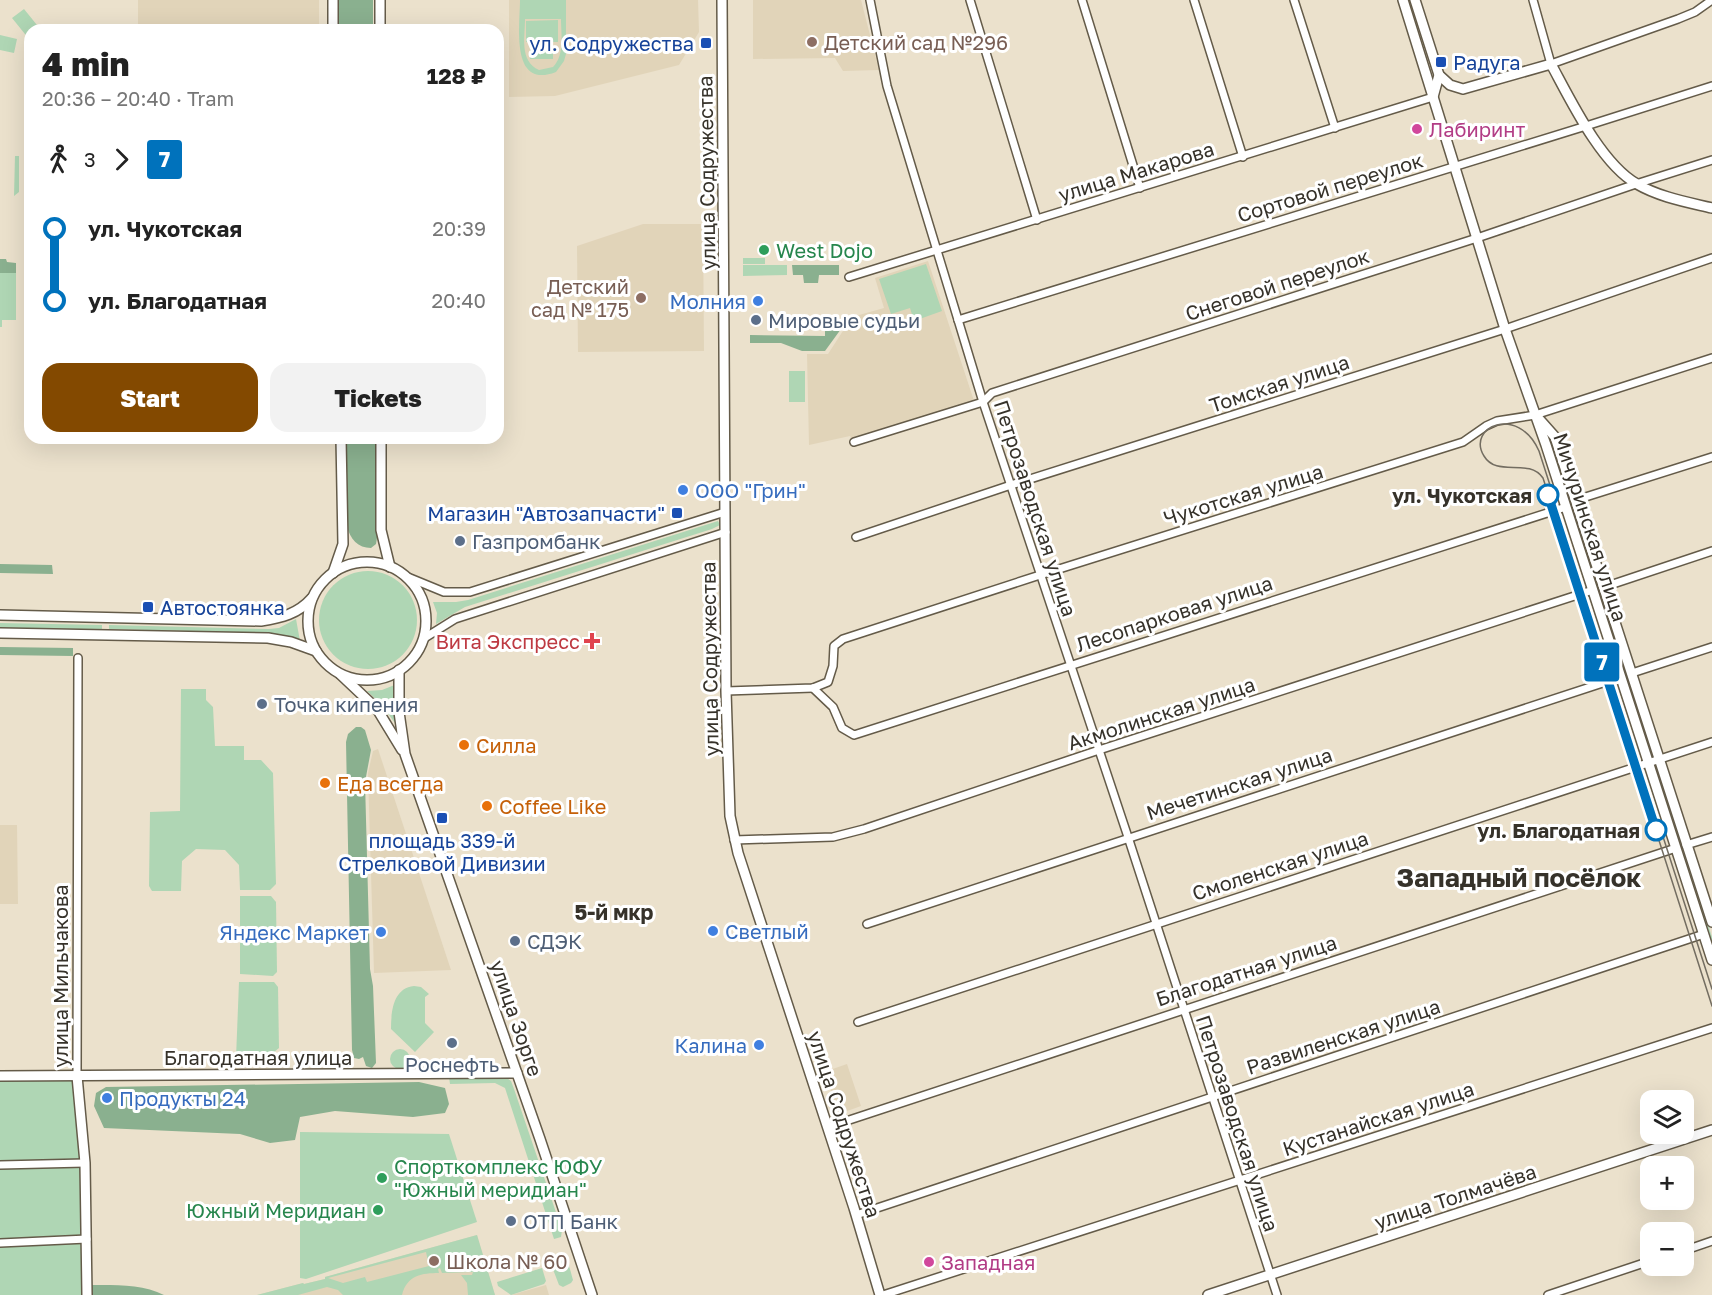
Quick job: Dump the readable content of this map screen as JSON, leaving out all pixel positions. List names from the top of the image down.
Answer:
{
  "streets": {
    "main road": [
      "улица Содружества",
      "Мичуринская улица",
      "Благодатная улица",
      "улица Мильчакова",
      "улица Зорге",
      "улица Толмачёва"
    ],
    "street": [
      "улица Макарова",
      "Сортовой переулок",
      "Снеговой переулок",
      "Томская улица",
      "Чукотская улица",
      "Петрозаводская улица",
      "Лесопарковая улица",
      "Акмолинская улица",
      "Мечетинская улица",
      "Смоленская улица",
      "Развиленская улица",
      "Кустанайская улица"
    ]
  },
  "crossings": [
    ["улица Макарова", "Петрозаводская улица"],
    ["улица Макарова", "Мичуринская улица"],
    ["улица Содружества", "Акмолинская улица"],
    ["улица Содружества", "Благодатная улица"],
    ["улица Содружества", "Развиленская улица"],
    ["улица Содружества", "Кустанайская улица"],
    ["Сортовой переулок", "Петрозаводская улица"],
    ["Сортовой переулок", "Мичуринская улица"],
    ["Снеговой переулок", "Петрозаводская улица"],
    ["Снеговой переулок", "Мичуринская улица"],
    ["Томская улица", "Петрозаводская улица"],
    ["Томская улица", "Мичуринская улица"],
    ["Чукотская улица", "Петрозаводская улица"],
    ["Чукотская улица", "Мичуринская улица"],
    ["Чукотская улица", "Лесопарковая улица"],
    ["Петрозаводская улица", "Лесопарковая улица"],
    ["Петрозаводская улица", "Акмолинская улица"],
    ["Петрозаводская улица", "Мечетинская улица"],
    ["Петрозаводская улица", "Смоленская улица"],
    ["Петрозаводская улица", "Благодатная улица"],
    ["Петрозаводская улица", "Развиленская улица"],
    ["Петрозаводская улица", "Кустанайская улица"],
    ["Петрозаводская улица", "улица Толмачёва"],
    ["Мичуринская улица", "Лесопарковая улица"],
    ["Мичуринская улица", "Акмолинская улица"],
    ["Мичуринская улица", "Мечетинская улица"],
    ["Мичуринская улица", "Смоленская улица"],
    ["Мичуринская улица", "Благодатная улица"],
    ["Мичуринская улица", "Развиленская улица"],
    ["Благодатная улица", "улица Мильчакова"],
    ["Благодатная улица", "улица Зорге"]
  ],
  "districts": ["Западный посёлок", "5-й мкр"],
  "places": {
    "other": [
      "Детский сад №296",
      "Лабиринт",
      "West Dojo",
      "Детский сад № 175",
      "Молния",
      "Мировые судьи",
      "ООО \"Грин\"",
      "ул. Чукотская",
      "Газпромбанк",
      "Точка кипения",
      "Силла",
      "Еда всегда",
      "Coffee Like",
      "ул. Благодатная",
      "Светлый",
      "Яндекс Маркет",
      "СДЭК",
      "Роснефть",
      "Калина",
      "Продукты 24",
      "Спорткомплекс ЮФУ \"Южный меридиан\"",
      "Южный Меридиан",
      "ОТП Банк",
      "Школа № 60",
      "Западная"
    ],
    "transit": [
      "ул. Содружества",
      "Радуга",
      "Магазин \"Автозапчасти\"",
      "Автостоянка",
      "площадь 339-й Стрелковой Дивизии"
    ],
    "health": ["Вита Экспресс"]
  },
  "lines": ["tram line 7"],
  "page": {
    "on_map": "7",
    "heading": ["4 min", "20:36 – 20:40 · Tram", "128 ₽"],
    "legs": ["3", "7"],
    "list": [
      {
        "name": "ул. Чукотская",
        "value": "20:39"
      },
      {
        "name": "ул. Благодатная",
        "value": "20:40"
      }
    ],
    "buttons": ["Start", "Tickets"],
    "map_buttons": ["+", "−"]
  }
}
